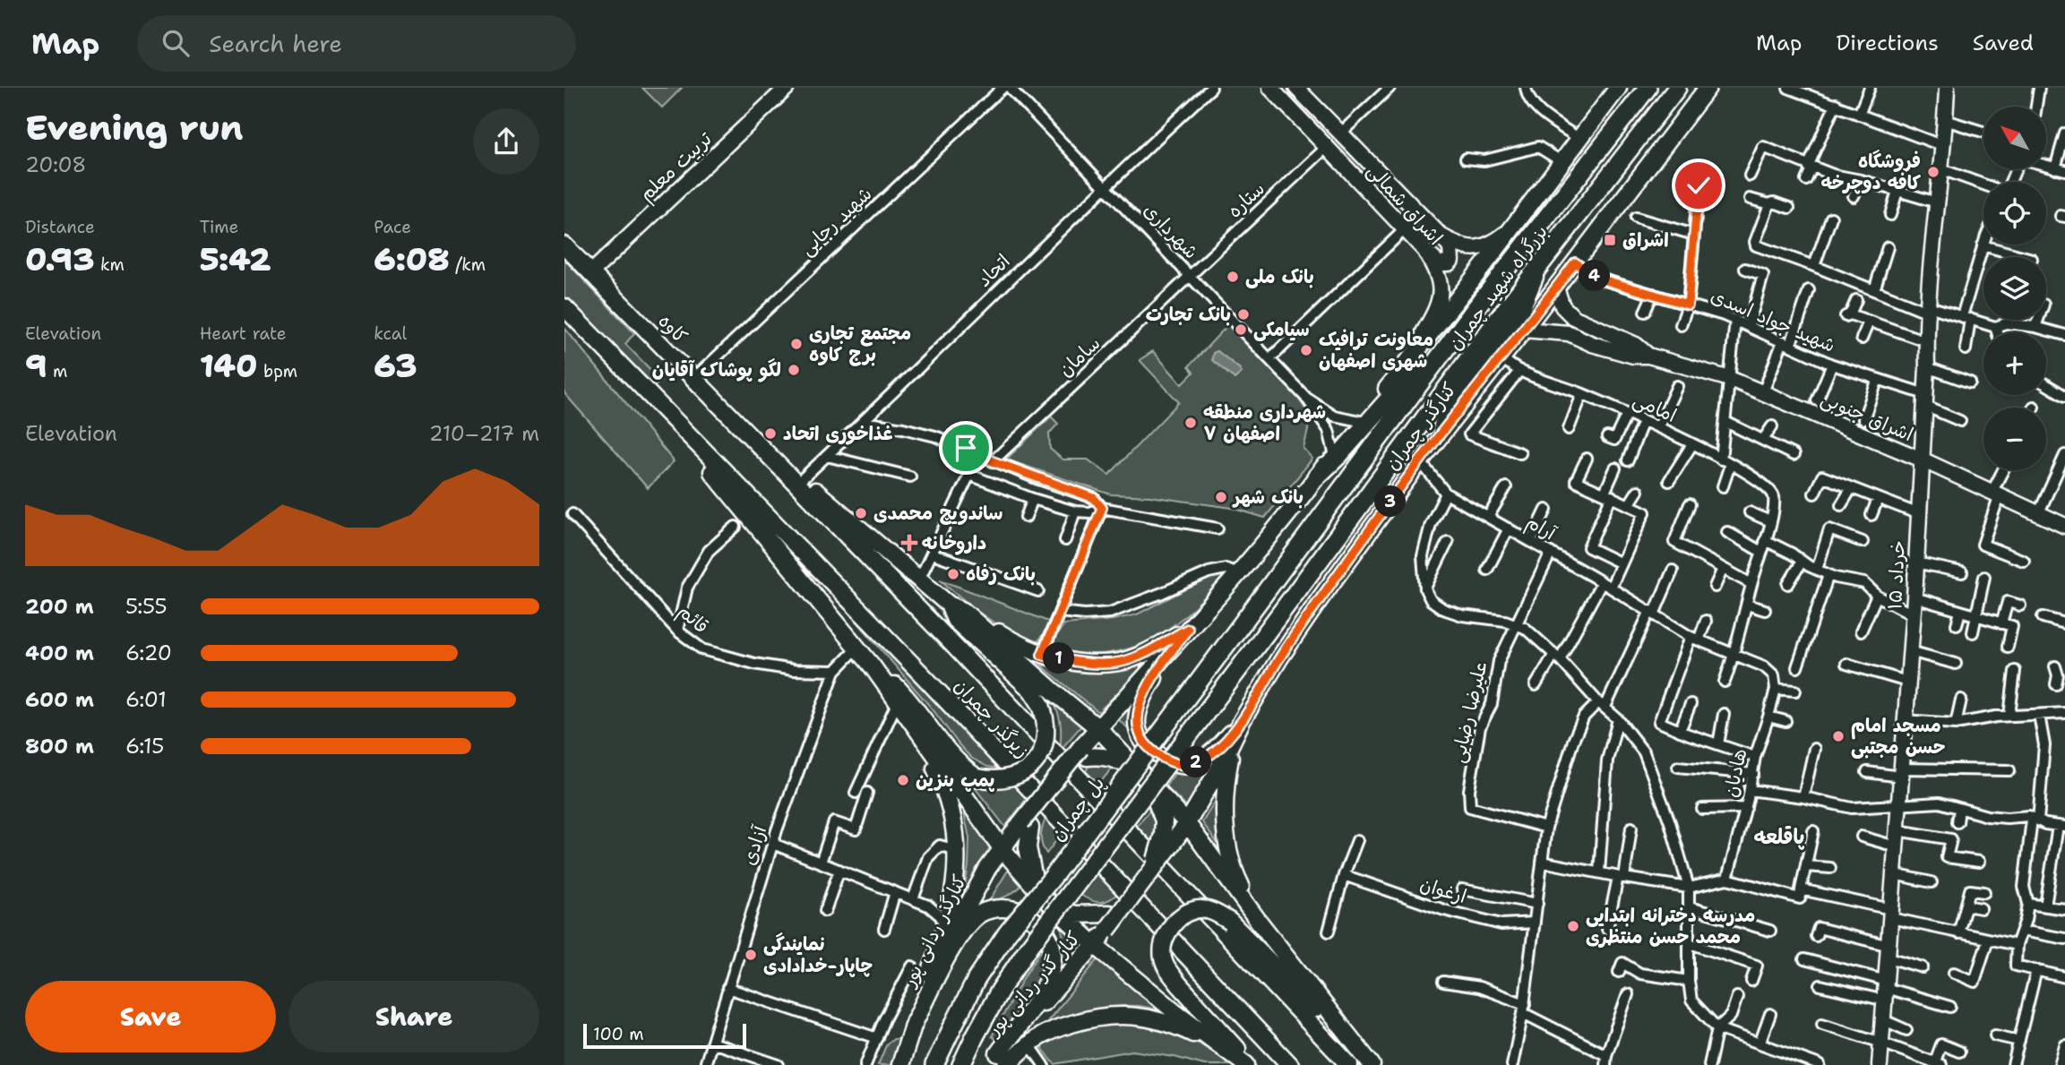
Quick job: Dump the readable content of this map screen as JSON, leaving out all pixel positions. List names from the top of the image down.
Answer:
{
  "streets": {
    "highway": ["بزرگراه شهید چمران", "پل چمران"],
    "main road": [
      "تربیت معلم",
      "اشراق شمالی",
      "کاوه",
      "اشراق جنوبی",
      "کنارگذر چمران",
      "۱۵ خرداد",
      "زیرگذر چمران",
      "کنارگذر ردانی پور",
      "کنار گذر ردانی پور"
    ],
    "street": [
      "ستاره",
      "شهید رجایی",
      "شهرداری",
      "اتحاد",
      "شهید جواد اسدی",
      "سامان",
      "امامی",
      "آرام",
      "قائم",
      "علیرضا رضایی",
      "هادیان",
      "آزادی",
      "ارغوان"
    ]
  },
  "crossings": [
    ["تربیت معلم", "کاوه"],
    ["ستاره", "اشراق شمالی"],
    ["ستاره", "شهرداری"],
    ["ستاره", "سامان"],
    ["شهید رجایی", "کاوه"],
    ["شهرداری", "اتحاد"],
    ["شهرداری", "سامان"],
    ["بزرگراه شهید چمران", "پل چمران"],
    ["شهید جواد اسدی", "کنارگذر چمران"],
    ["شهید جواد اسدی", "۱۵ خرداد"],
    ["کاوه", "زیرگذر چمران"],
    ["اشراق جنوبی", "کنارگذر چمران"],
    ["اشراق جنوبی", "۱۵ خرداد"],
    ["کنارگذر چمران", "آرام"],
    ["کنارگذر چمران", "کنارگذر ردانی پور"],
    ["کنارگذر چمران", "کنار گذر ردانی پور"],
    ["آرام", "هادیان"],
    ["قائم", "آزادی"],
    ["کنارگذر ردانی پور", "کنار گذر ردانی پور"]
  ],
  "districts": ["پاقلعه"],
  "places": {
    "other": [
      "فروشگاه کافه دوچرخه",
      "بانک ملی",
      "بانک تجارت",
      "سیامکی",
      "مجتمع تجاری برج کاوه",
      "معاونت ترافیک شهری اصفهان",
      "لگو پوشاک آقایان",
      "شهرداری منطقه ۷ اصفهان",
      "غذاخوری اتحاد",
      "بانک شهر",
      "ساندویچ محمدی",
      "بانک رفاه",
      "مسجد امام حسن مجتبی",
      "پمپ بنزین",
      "مدرسه دخترانه ابتدایی محمد حسن منتظری",
      "نمایندگی چاپار-خدادادی"
    ],
    "transit": ["اشراق"],
    "health": ["داروخانه"]
  },
  "scale_bar": "100 m",
  "north": "top left",
  "page": {
    "header": "Map",
    "search": "Search here",
    "nav": ["Map", "Directions", "Saved"],
    "heading": ["Evening run", "20:08"],
    "map_buttons": ["+", "−"],
    "stats": [
      ["Distance", "0.93 km"],
      ["Time", "5:42"],
      ["Pace", "6:08 /km"],
      ["Elevation", "9 m"],
      ["Heart rate", "140 bpm"],
      ["kcal", "63"]
    ],
    "pins": [
      "4",
      "3",
      "1",
      "2"
    ],
    "chart": ["Elevation", "210–217 m"],
    "list": [
      {
        "name": "200 m",
        "note": "5:55"
      },
      {
        "name": "400 m",
        "note": "6:20"
      },
      {
        "name": "600 m",
        "note": "6:01"
      },
      {
        "name": "800 m",
        "note": "6:15"
      }
    ],
    "buttons": ["Save", "Share"],
    "scale": "100 m"
  }
}
